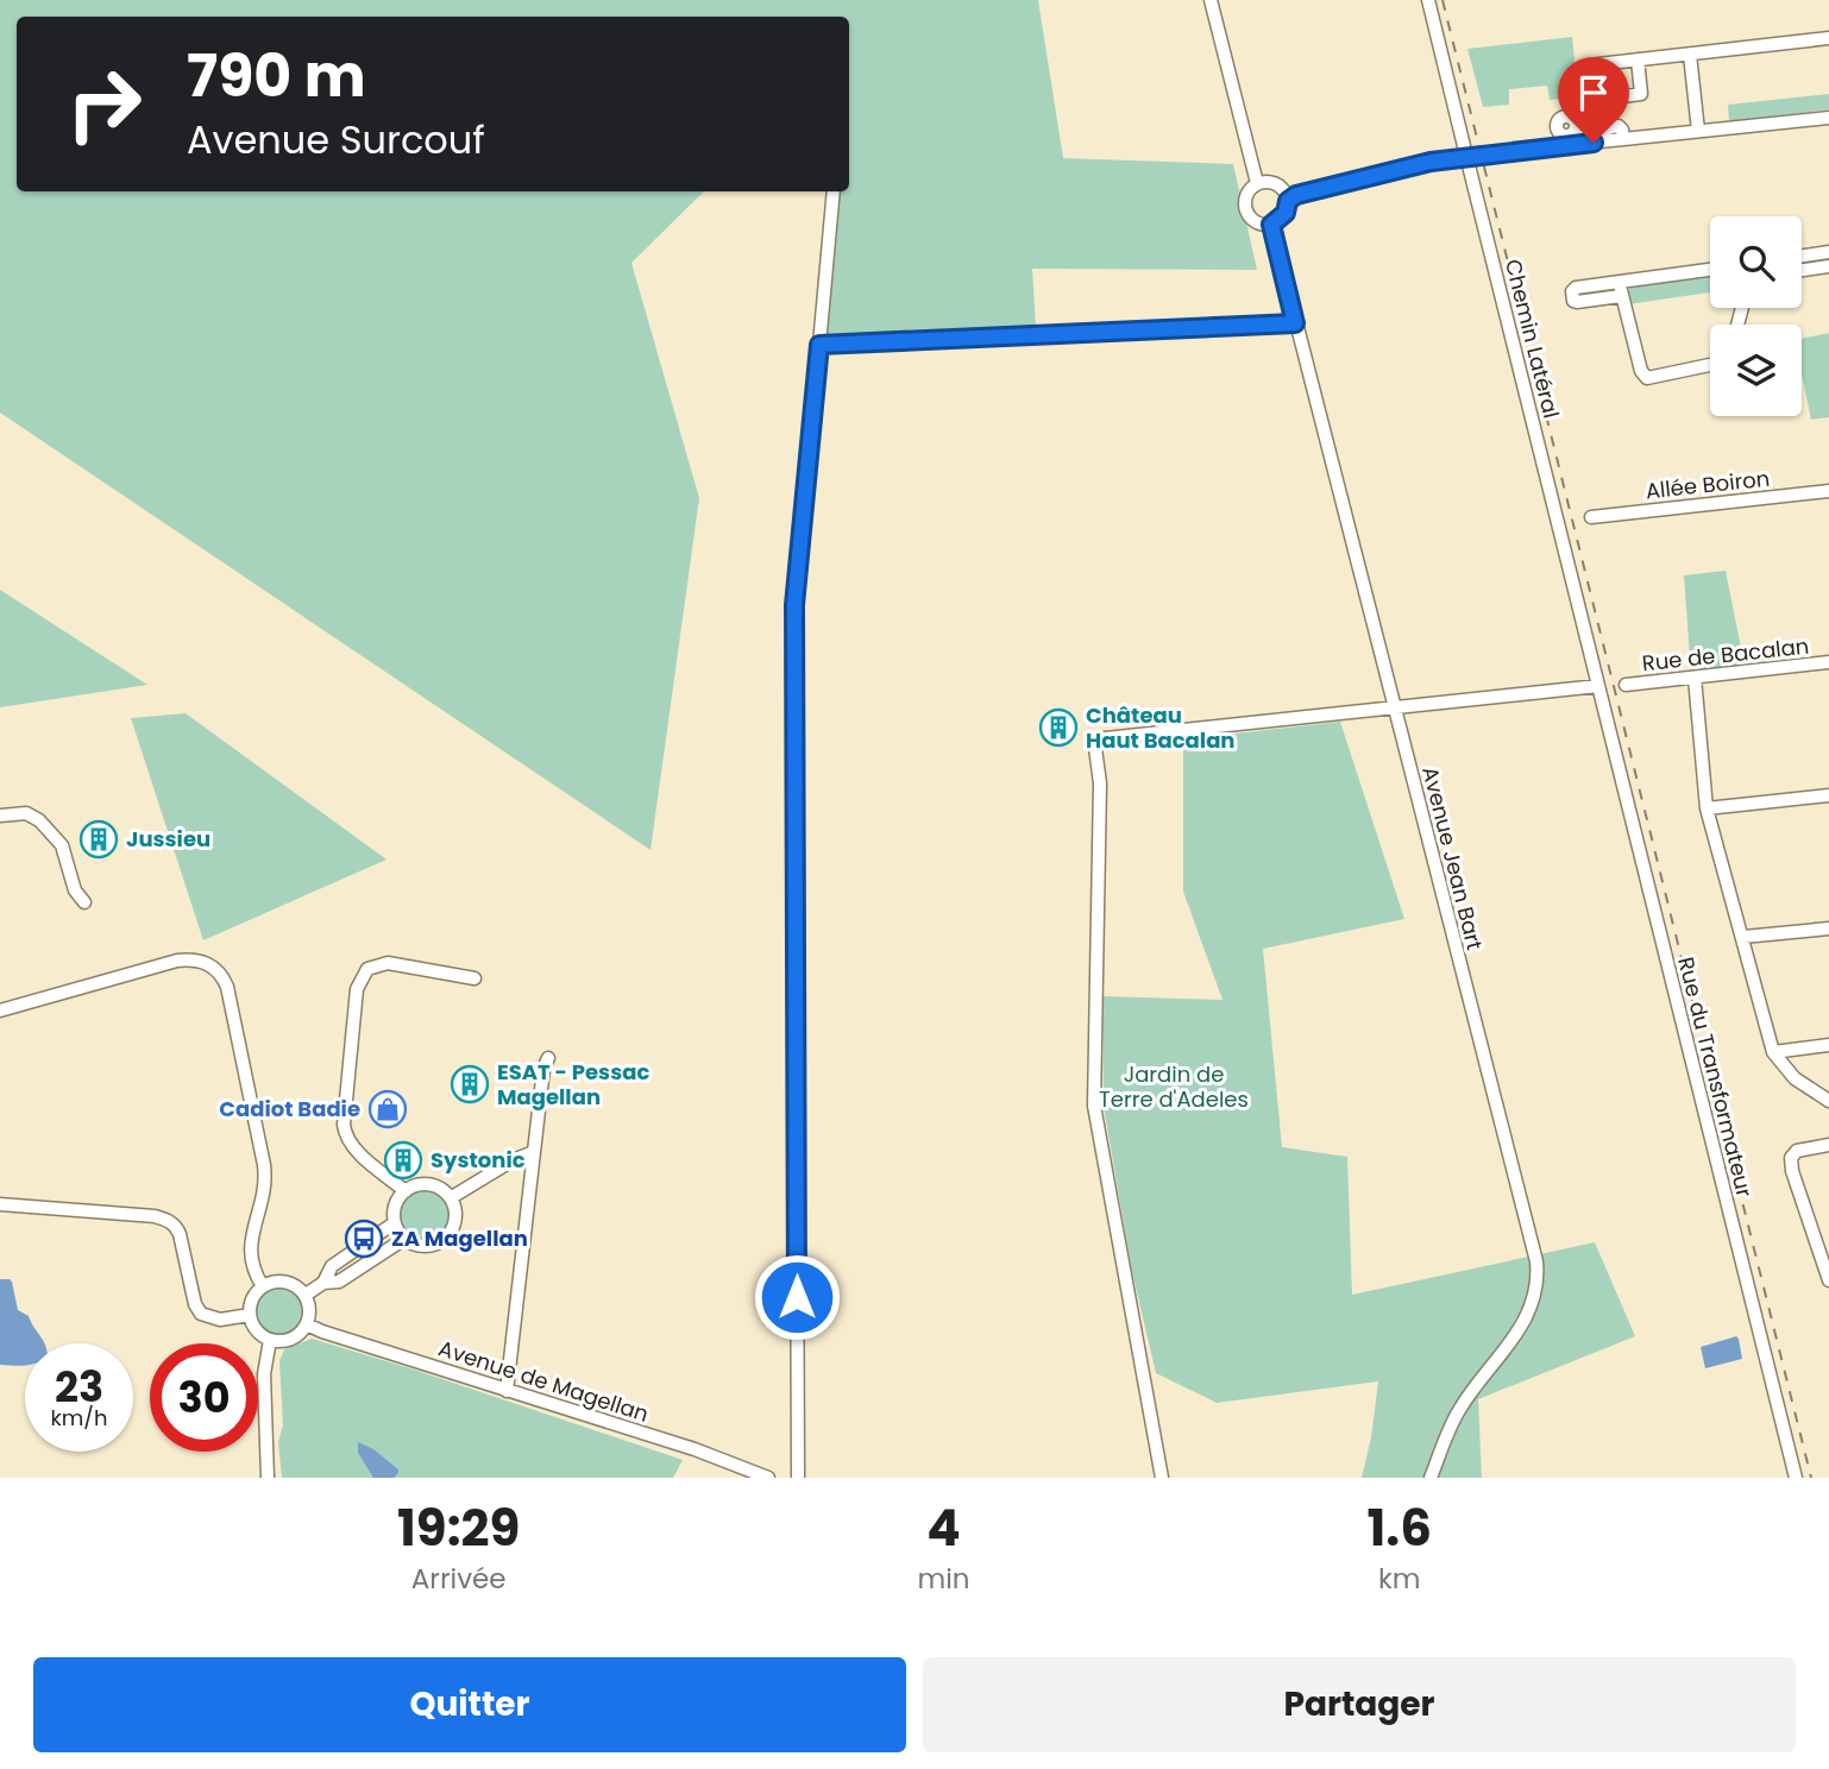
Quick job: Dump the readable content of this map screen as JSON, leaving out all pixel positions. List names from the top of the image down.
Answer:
{
  "streets": {
    "street": [
      "Chemin Latéral",
      "Allée Boiron",
      "Rue de Bacalan",
      "Avenue Jean Bart",
      "Rue du Transformateur",
      "Avenue de Magellan"
    ]
  },
  "crossings": [
    ["Chemin Latéral", "Rue du Transformateur"]
  ],
  "parks": ["Jardin de Terre d'Adeles"],
  "places": {
    "building": [
      "Château Haut Bacalan",
      "Jussieu",
      "ESAT - Pessac Magellan",
      "Systonic"
    ],
    "shop": ["Cadiot Badie"],
    "bus stop": ["ZA Magellan"]
  },
  "page": {
    "turn": ["790 m", "Avenue Surcouf"],
    "speed": "23 km/h",
    "limit": "30",
    "eta": [
      "19:29",
      "Arrivée",
      "4",
      "min",
      "1.6",
      "km"
    ],
    "buttons": ["Quitter", "Partager"]
  }
}
